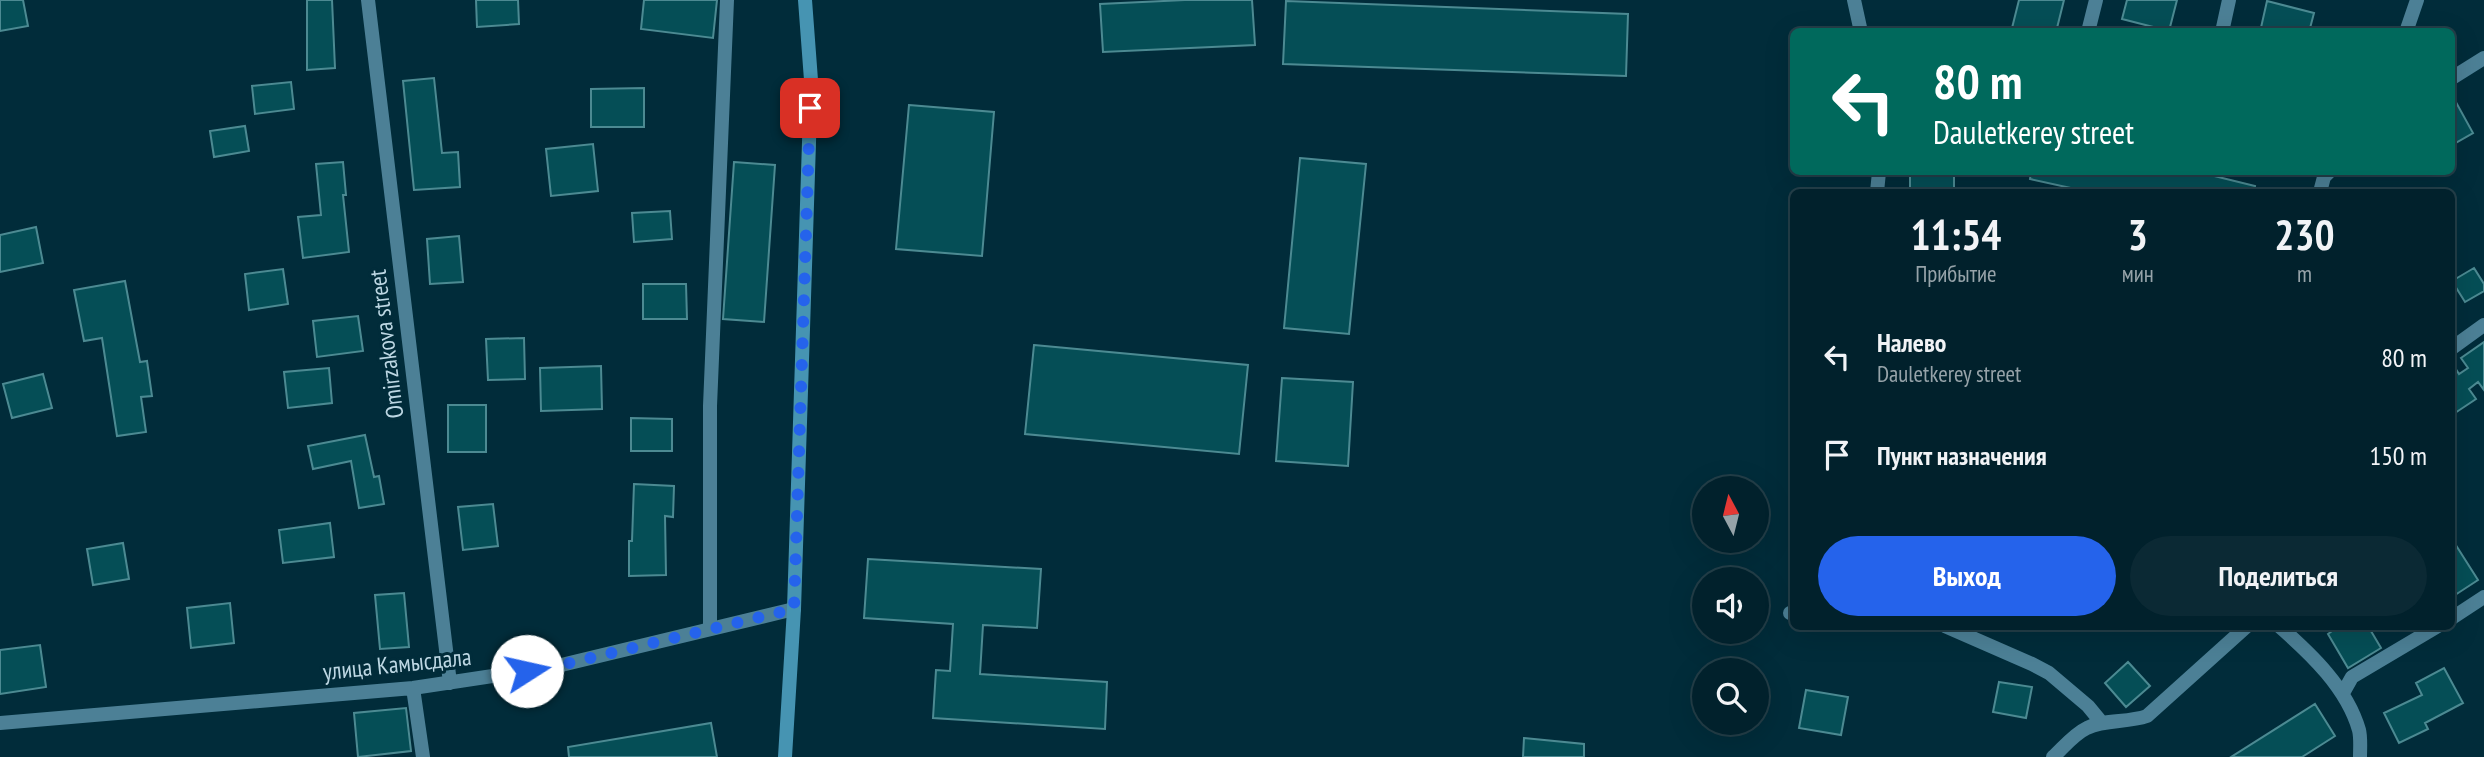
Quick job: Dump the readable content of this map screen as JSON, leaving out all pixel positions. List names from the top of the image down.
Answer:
{
  "streets": {
    "street": ["Omirzakova street", "улица Камысдала"]
  },
  "crossings": [
    ["Omirzakova street", "улица Камысдала"]
  ],
  "north": "top",
  "page": {
    "turn": ["80 m", "Dauletkerey street"],
    "eta": [
      "11:54",
      "Прибытие",
      "3",
      "мин",
      "230",
      "m"
    ],
    "list": [
      {
        "name": "Налево",
        "note": "Dauletkerey street",
        "value": "80 m"
      },
      {
        "name": "Пункт назначения",
        "value": "150 m"
      }
    ],
    "buttons": ["Выход", "Поделиться"]
  }
}
